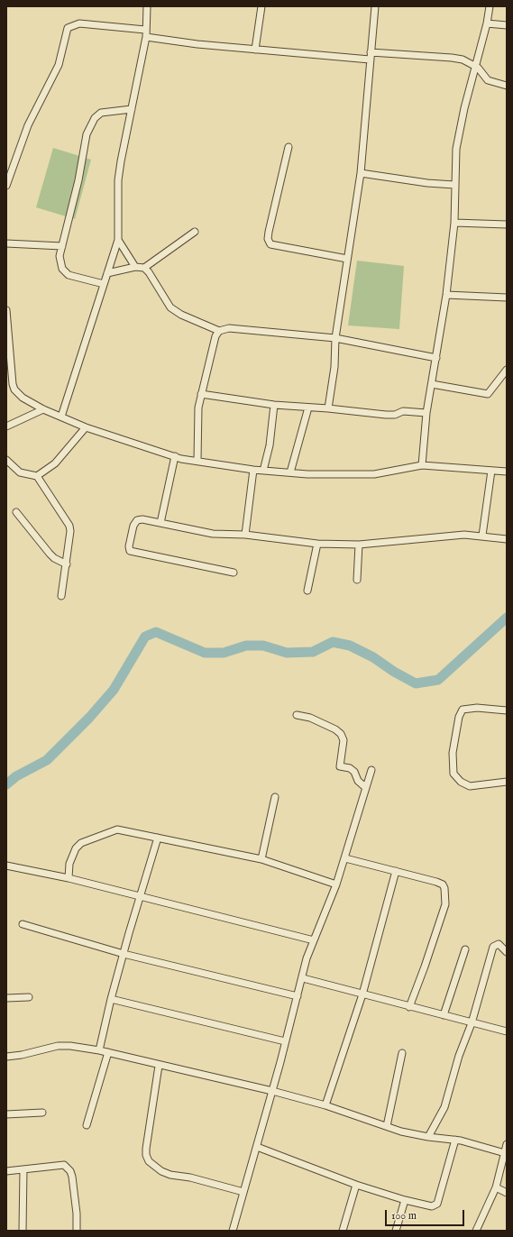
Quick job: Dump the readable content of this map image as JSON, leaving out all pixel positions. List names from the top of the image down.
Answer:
{
  "scale_bar": "100 m"
}
